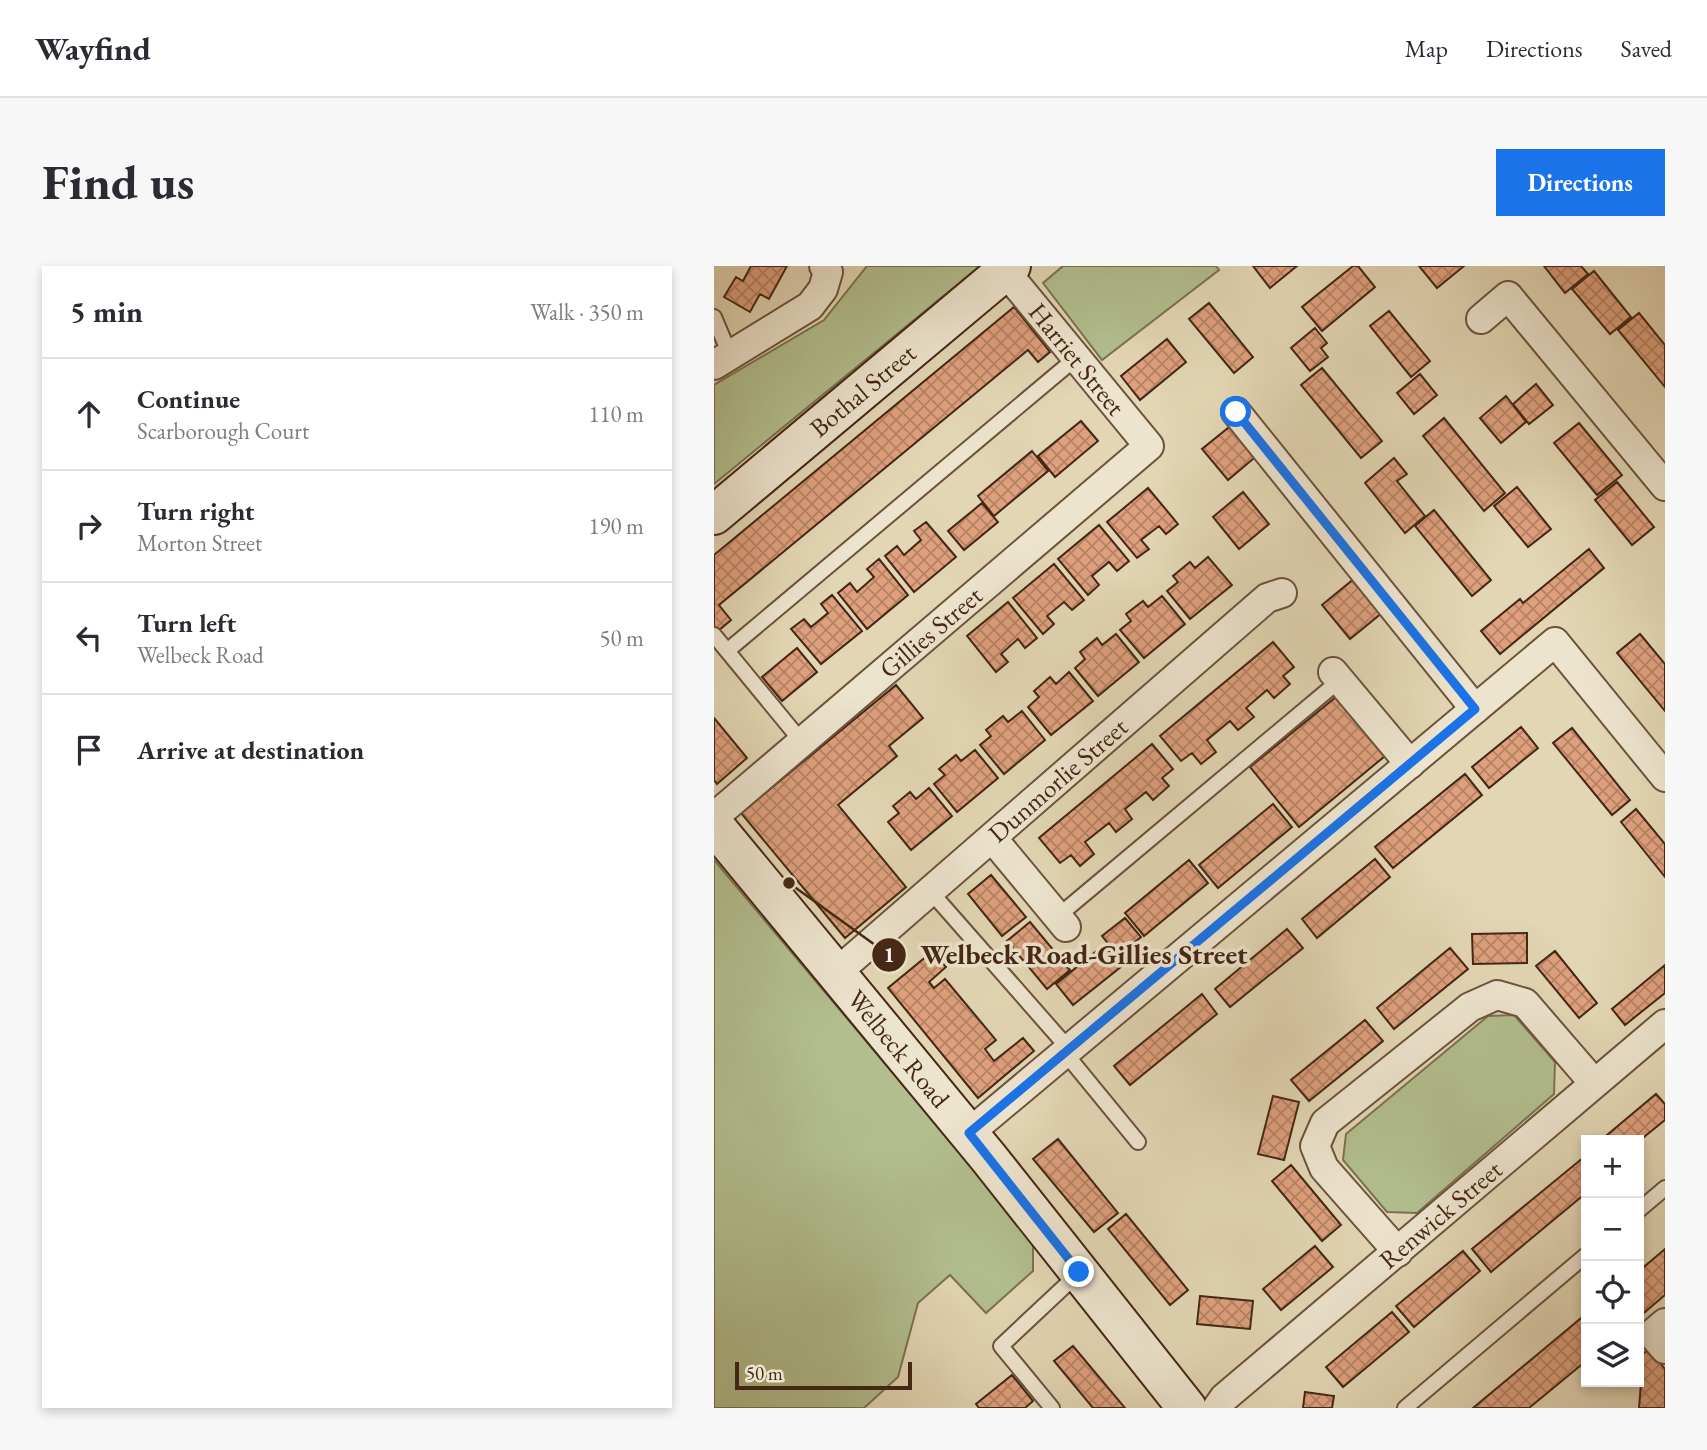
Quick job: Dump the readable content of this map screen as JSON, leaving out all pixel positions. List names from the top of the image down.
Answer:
{
  "streets": {
    "main road": ["Bothal Street", "Welbeck Road"],
    "street": [
      "Harriet Street",
      "Gillies Street",
      "Dunmorlie Street",
      "Renwick Street"
    ]
  },
  "crossings": [
    ["Harriet Street", "Bothal Street"],
    ["Harriet Street", "Gillies Street"],
    ["Dunmorlie Street", "Welbeck Road"]
  ],
  "places": ["Welbeck Road-Gillies Street"],
  "scale_bar": "50 m",
  "page": {
    "header": "Wayfind",
    "nav": ["Map", "Directions", "Saved"],
    "buttons": "Directions",
    "title": "Find us",
    "heading": ["5 min", "Walk · 350 m"],
    "list": [
      ["Continue", "Scarborough Court", "110 m"],
      ["Turn right", "Morton Street", "190 m"],
      ["Turn left", "Welbeck Road", "50 m"],
      "Arrive at destination"
    ],
    "map_buttons": ["+", "−"],
    "scale": "50 m"
  }
}
